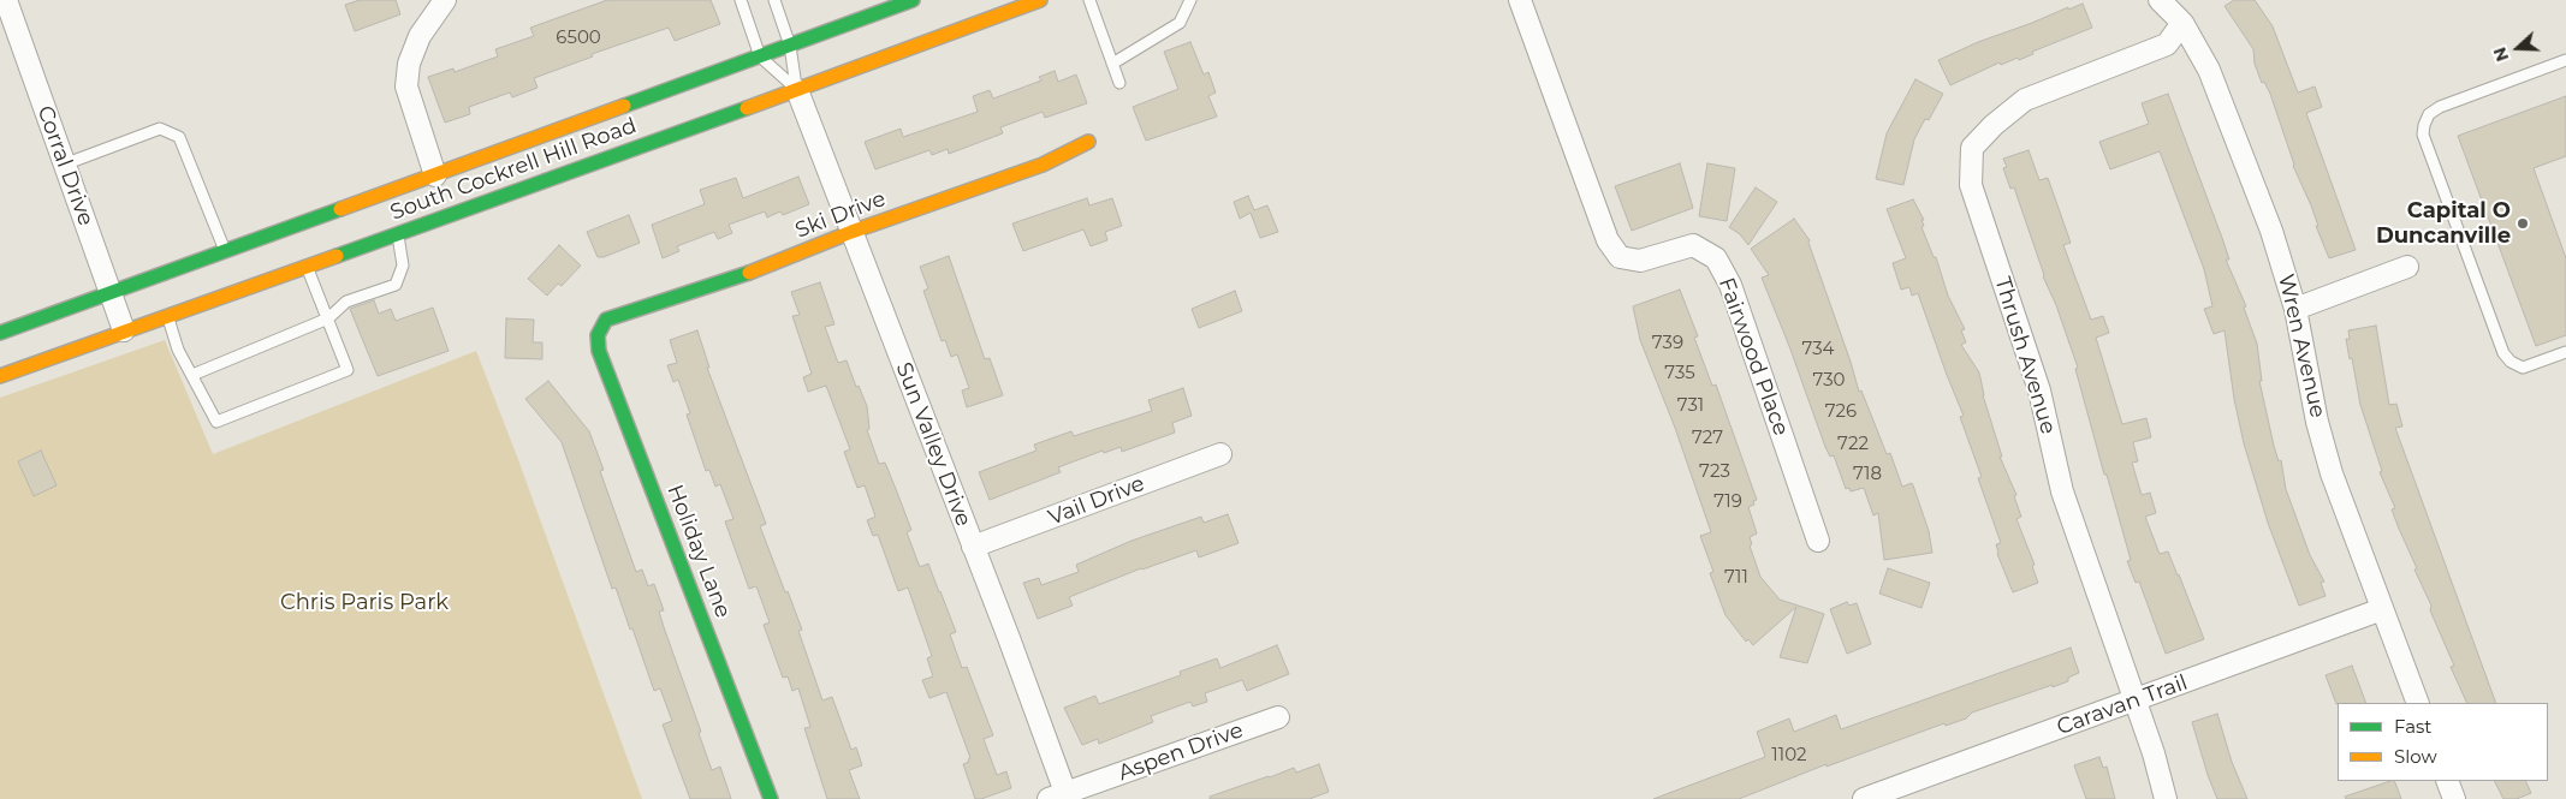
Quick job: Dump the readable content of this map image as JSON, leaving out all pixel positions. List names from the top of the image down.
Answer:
{
  "streets": {
    "main road": ["South Cockrell Hill Road", "Ski Drive", "Holiday Lane"],
    "street": [
      "Corral Drive",
      "Wren Avenue",
      "Thrush Avenue",
      "Fairwood Place",
      "Sun Valley Drive",
      "Vail Drive",
      "Caravan Trail",
      "Aspen Drive"
    ]
  },
  "crossings": [
    ["Corral Drive", "South Cockrell Hill Road"],
    ["South Cockrell Hill Road", "Sun Valley Drive"],
    ["Ski Drive", "Sun Valley Drive"],
    ["Ski Drive", "Holiday Lane"],
    ["Wren Avenue", "Thrush Avenue"],
    ["Wren Avenue", "Caravan Trail"],
    ["Thrush Avenue", "Caravan Trail"],
    ["Sun Valley Drive", "Vail Drive"],
    ["Sun Valley Drive", "Aspen Drive"]
  ],
  "parks": ["Chris Paris Park"],
  "places": ["Capital O Duncanville"],
  "house_numbers": [
    "6500",
    "739",
    "734",
    "735",
    "730",
    "731",
    "726",
    "727",
    "722",
    "723",
    "718",
    "719",
    "711",
    "1102"
  ],
  "legend": ["Fast", "Slow"],
  "north": "left"
}
